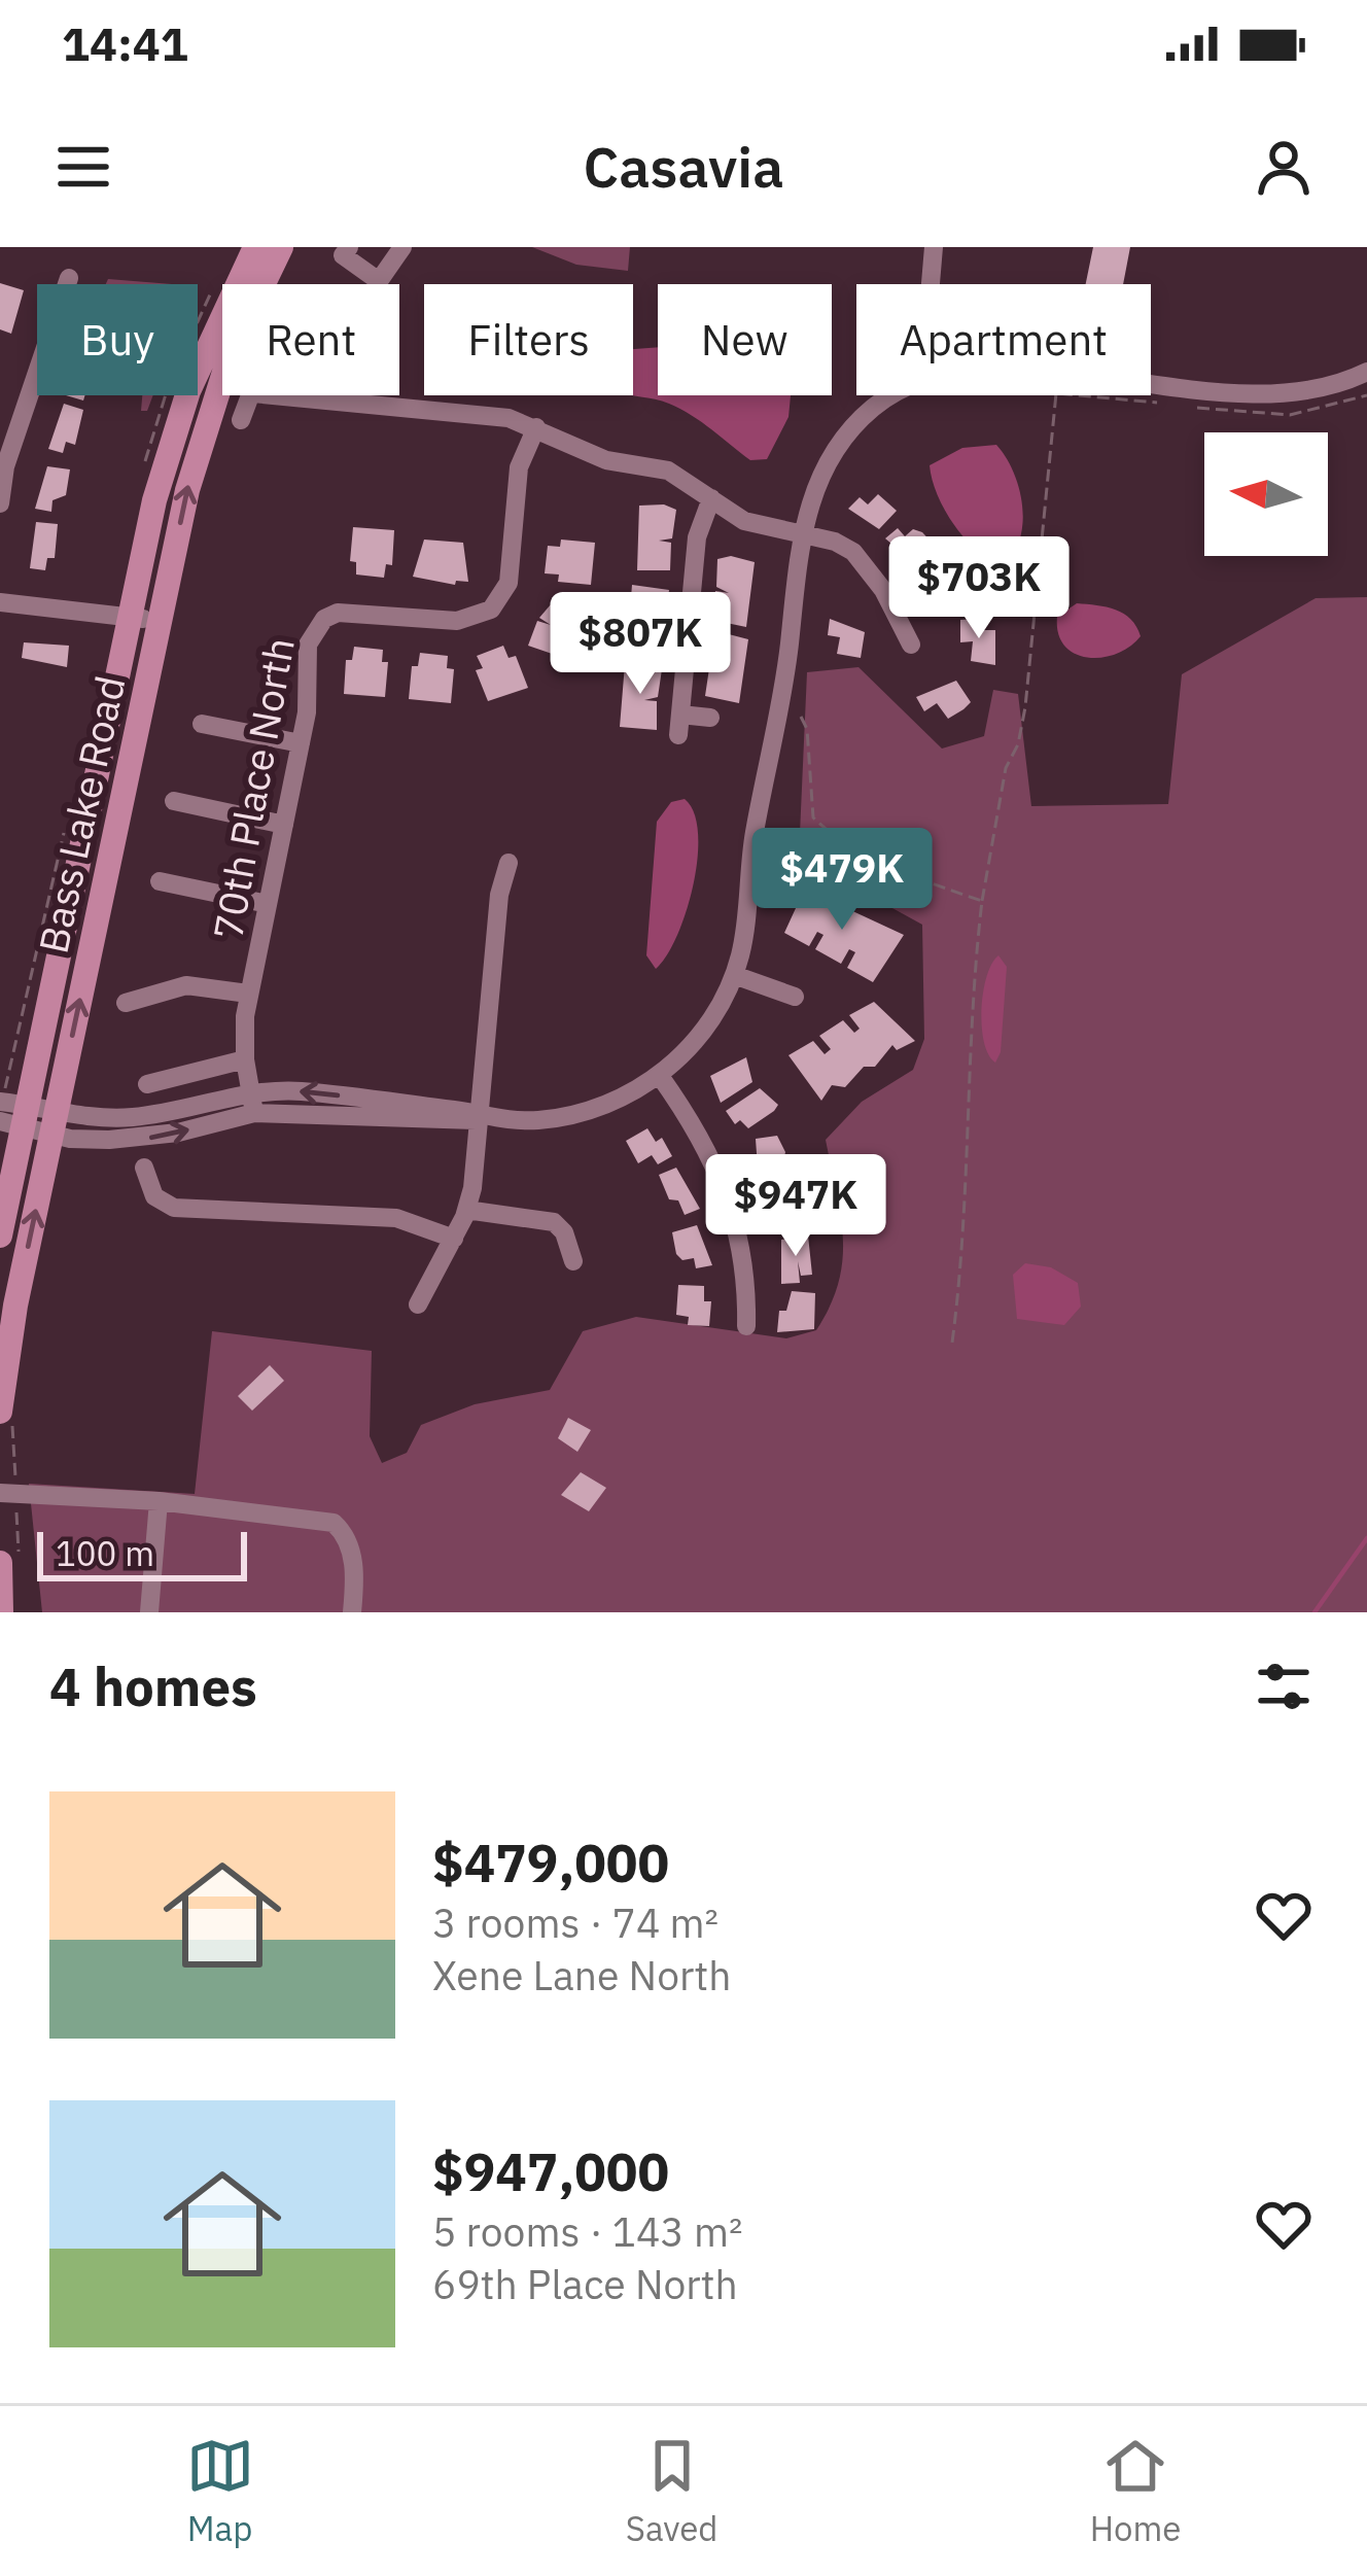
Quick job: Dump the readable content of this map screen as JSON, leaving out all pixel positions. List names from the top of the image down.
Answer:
{
  "streets": {
    "main road": ["Bass Lake Road"],
    "street": ["70th Place North"]
  },
  "scale_bar": "100 m",
  "north": "left",
  "page": {
    "status": "14:41",
    "header": "Casavia",
    "chip": [
      "Buy",
      "Rent",
      "Filters",
      "New",
      "Apartment"
    ],
    "price": [
      "$703K",
      "$807K",
      "$479K",
      "$947K"
    ],
    "scale": "100 m",
    "heading": "4 homes",
    "list": [
      {
        "name": "$479,000",
        "note": "3 rooms · 74 m² · Xene Lane North"
      },
      {
        "name": "$947,000",
        "note": "5 rooms · 143 m² · 69th Place North"
      }
    ],
    "tabs": ["Map", "Saved", "Home"]
  }
}
